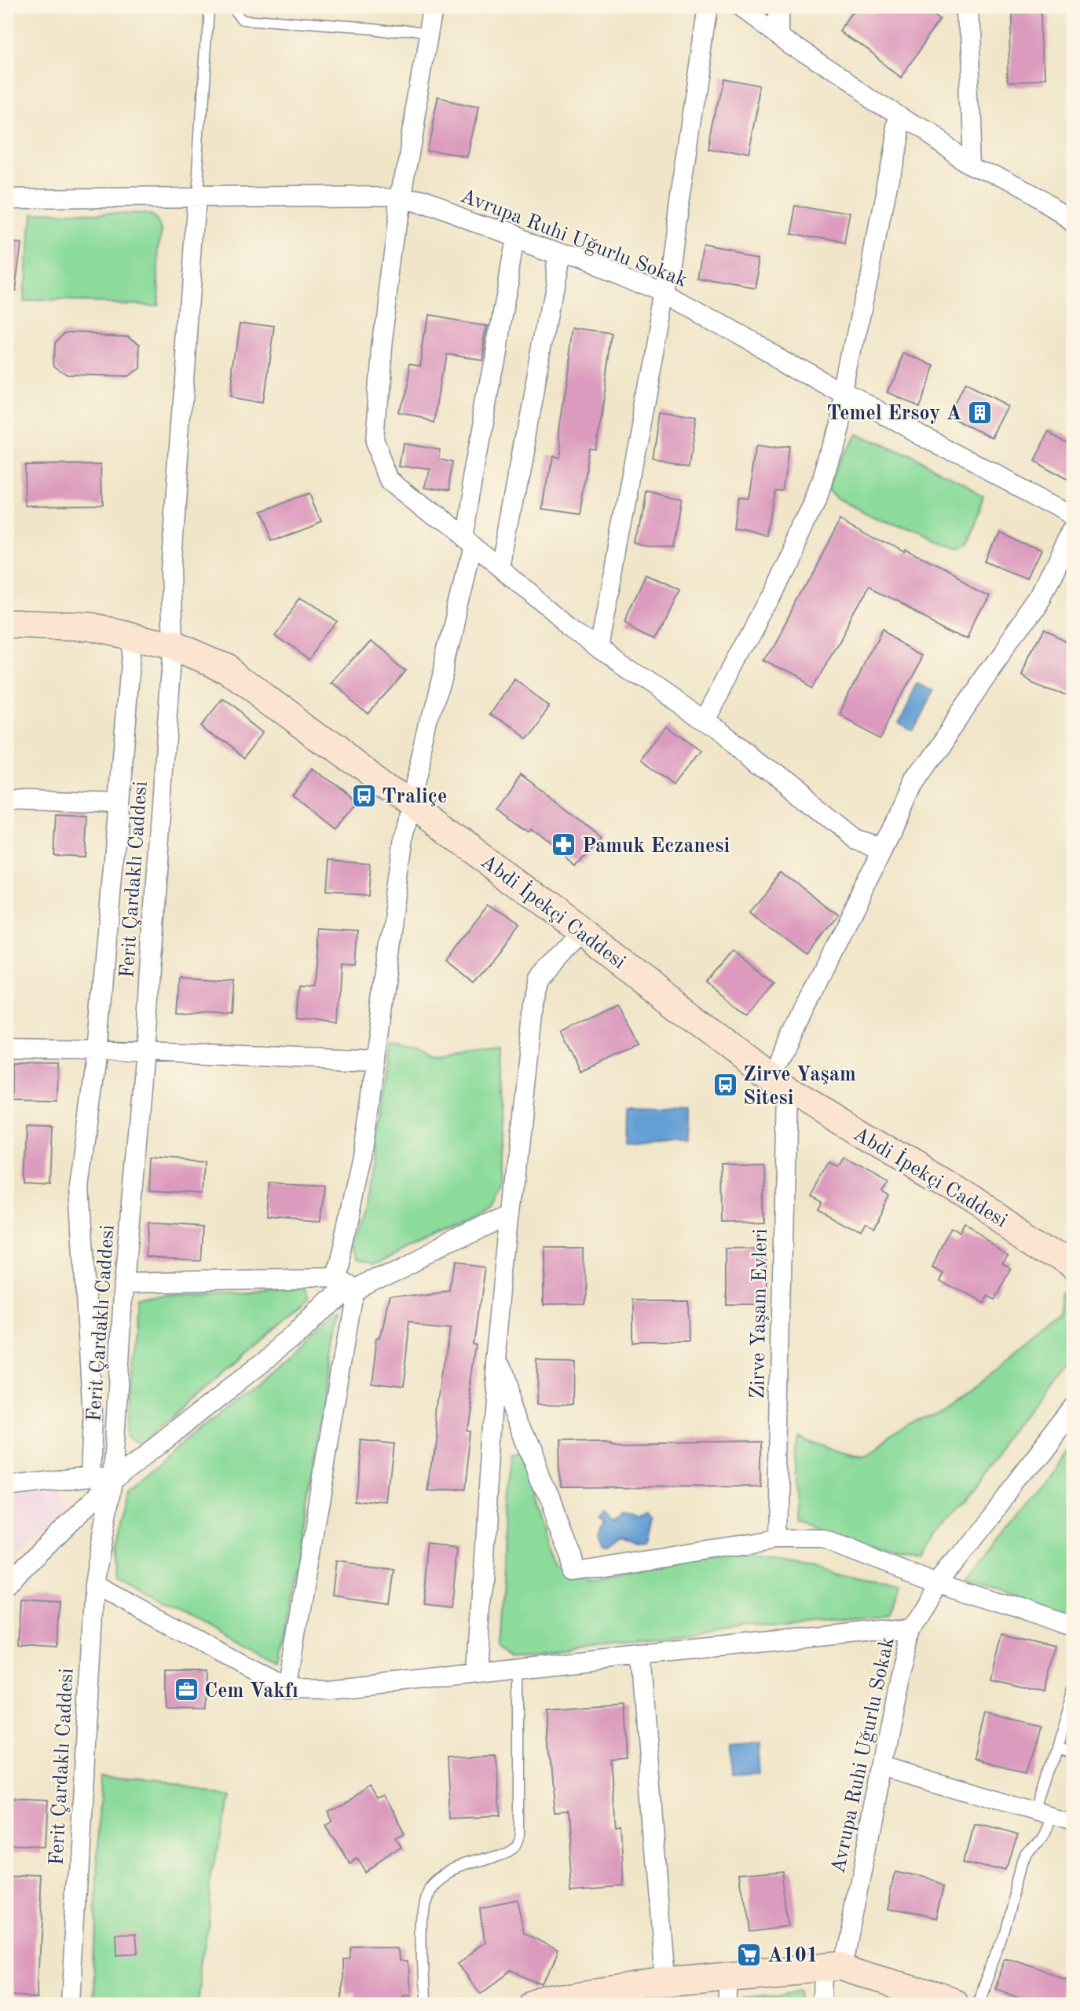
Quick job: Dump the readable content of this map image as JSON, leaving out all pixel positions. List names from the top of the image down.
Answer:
{
  "streets": {
    "main road": ["Abdi İpekçi Caddesi"],
    "street": ["Avrupa Ruhi Uğurlu Sokak", "Ferit Çardaklı Caddesi", "Zirve Yaşam Evleri"]
  },
  "crossings": [
    ["Ferit Çardaklı Caddesi", "Abdi İpekçi Caddesi"],
    ["Abdi İpekçi Caddesi", "Zirve Yaşam Evleri"]
  ],
  "places": {
    "building": ["Temel Ersoy A"],
    "bus stop": ["Traliçe", "Zirve Yaşam Sitesi"],
    "pharmacy": ["Pamuk Eczanesi"],
    "office": ["Cem Vakfı"],
    "supermarket": ["A101"]
  }
}
